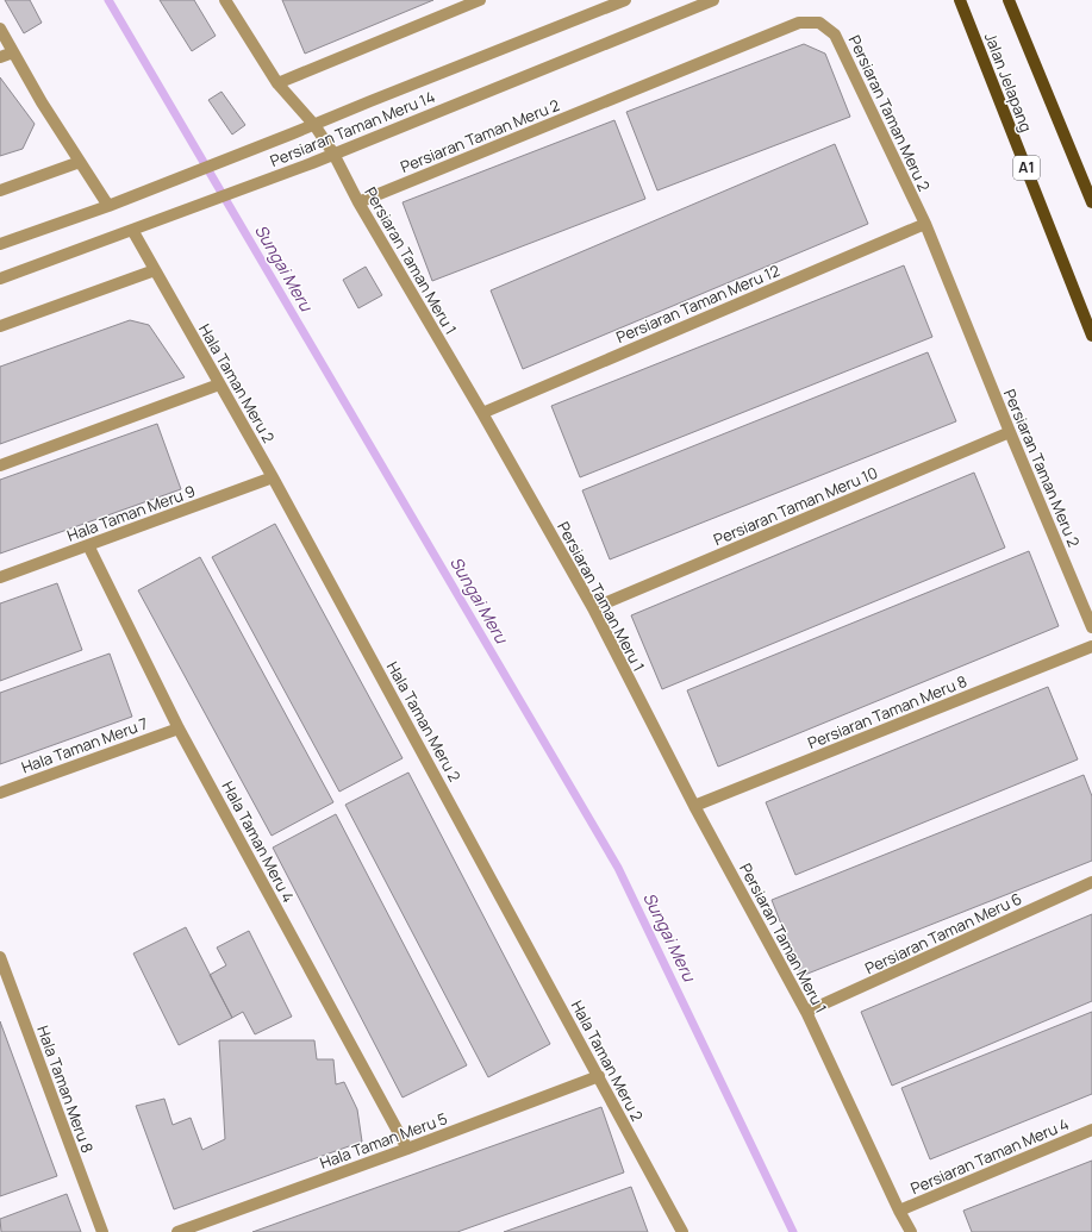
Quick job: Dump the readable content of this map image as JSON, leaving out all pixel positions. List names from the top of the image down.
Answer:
{
  "streets": {
    "main road": ["Jalan Jelapang", "A1"],
    "street": [
      "Persiaran Taman Meru 2",
      "Persiaran Taman Meru 14",
      "Persiaran Taman Meru 1",
      "Persiaran Taman Meru 12",
      "Hala Taman Meru 2",
      "Persiaran Taman Meru 10",
      "Hala Taman Meru 9",
      "Persiaran Taman Meru 8",
      "Hala Taman Meru 7",
      "Hala Taman Meru 4",
      "Persiaran Taman Meru 6",
      "Hala Taman Meru 8",
      "Hala Taman Meru 5",
      "Persiaran Taman Meru 4"
    ]
  },
  "crossings": [
    ["Persiaran Taman Meru 2", "Persiaran Taman Meru 1"],
    ["Persiaran Taman Meru 2", "Persiaran Taman Meru 12"],
    ["Persiaran Taman Meru 2", "Persiaran Taman Meru 10"],
    ["Persiaran Taman Meru 14", "Persiaran Taman Meru 1"],
    ["Persiaran Taman Meru 14", "Hala Taman Meru 2"],
    ["Persiaran Taman Meru 1", "Persiaran Taman Meru 12"],
    ["Persiaran Taman Meru 1", "Persiaran Taman Meru 10"],
    ["Persiaran Taman Meru 1", "Persiaran Taman Meru 8"],
    ["Persiaran Taman Meru 1", "Persiaran Taman Meru 6"],
    ["Persiaran Taman Meru 1", "Persiaran Taman Meru 4"],
    ["Hala Taman Meru 2", "Hala Taman Meru 9"],
    ["Hala Taman Meru 2", "Hala Taman Meru 5"],
    ["Hala Taman Meru 9", "Hala Taman Meru 4"],
    ["Hala Taman Meru 7", "Hala Taman Meru 4"],
    ["Hala Taman Meru 4", "Hala Taman Meru 5"]
  ],
  "water": ["Sungai Meru"]
}
